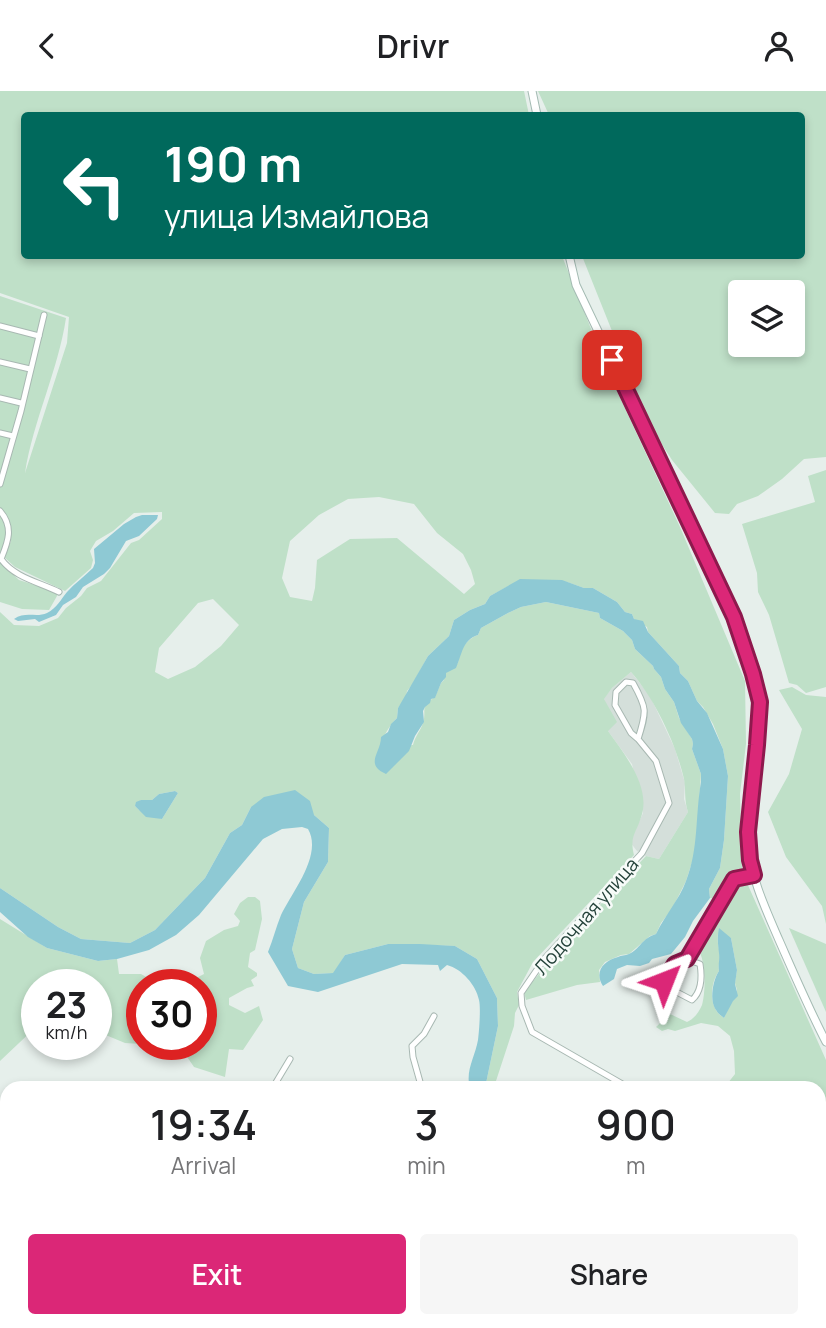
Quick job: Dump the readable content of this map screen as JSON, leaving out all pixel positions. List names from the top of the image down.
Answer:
{
  "streets": {
    "street": ["Лодочная улица"]
  },
  "page": {
    "header": "Drivr",
    "turn": ["190 m", "улица Измайлова"],
    "speed": "23 km/h",
    "limit": "30",
    "eta": [
      "19:34",
      "Arrival",
      "3",
      "min",
      "900",
      "m"
    ],
    "buttons": ["Exit", "Share"]
  }
}
